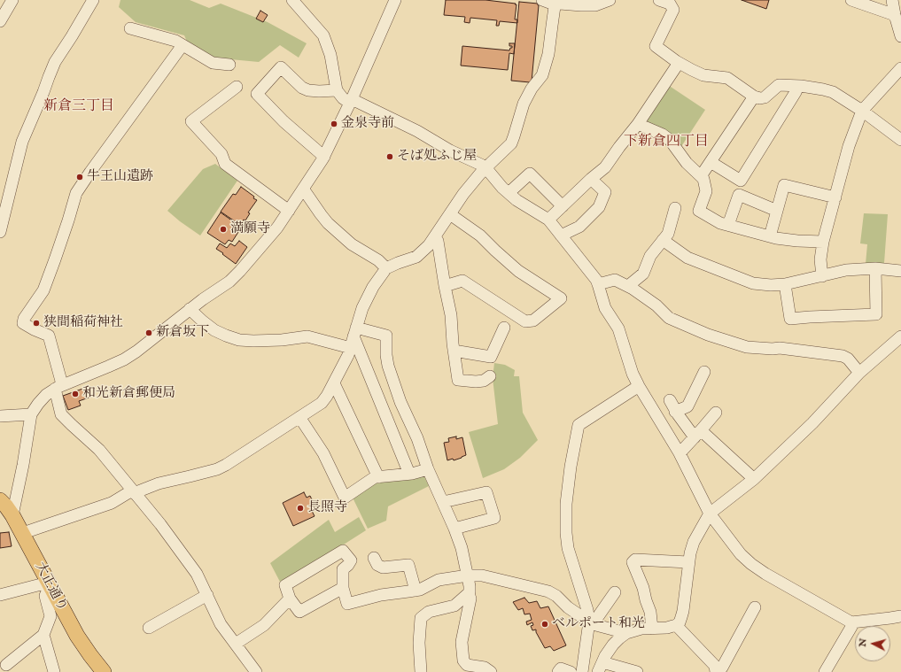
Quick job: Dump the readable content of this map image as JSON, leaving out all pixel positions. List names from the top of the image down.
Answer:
{
  "streets": {
    "main road": ["大正通り"]
  },
  "districts": ["新倉三丁目", "下新倉四丁目"],
  "places": [
    "金泉寺前",
    "そば処ふじ屋",
    "牛王山遺跡",
    "満願寺",
    "狭間稲荷神社",
    "新倉坂下",
    "和光新倉郵便局",
    "長照寺",
    "ベルポート和光"
  ],
  "north": "left"
}
